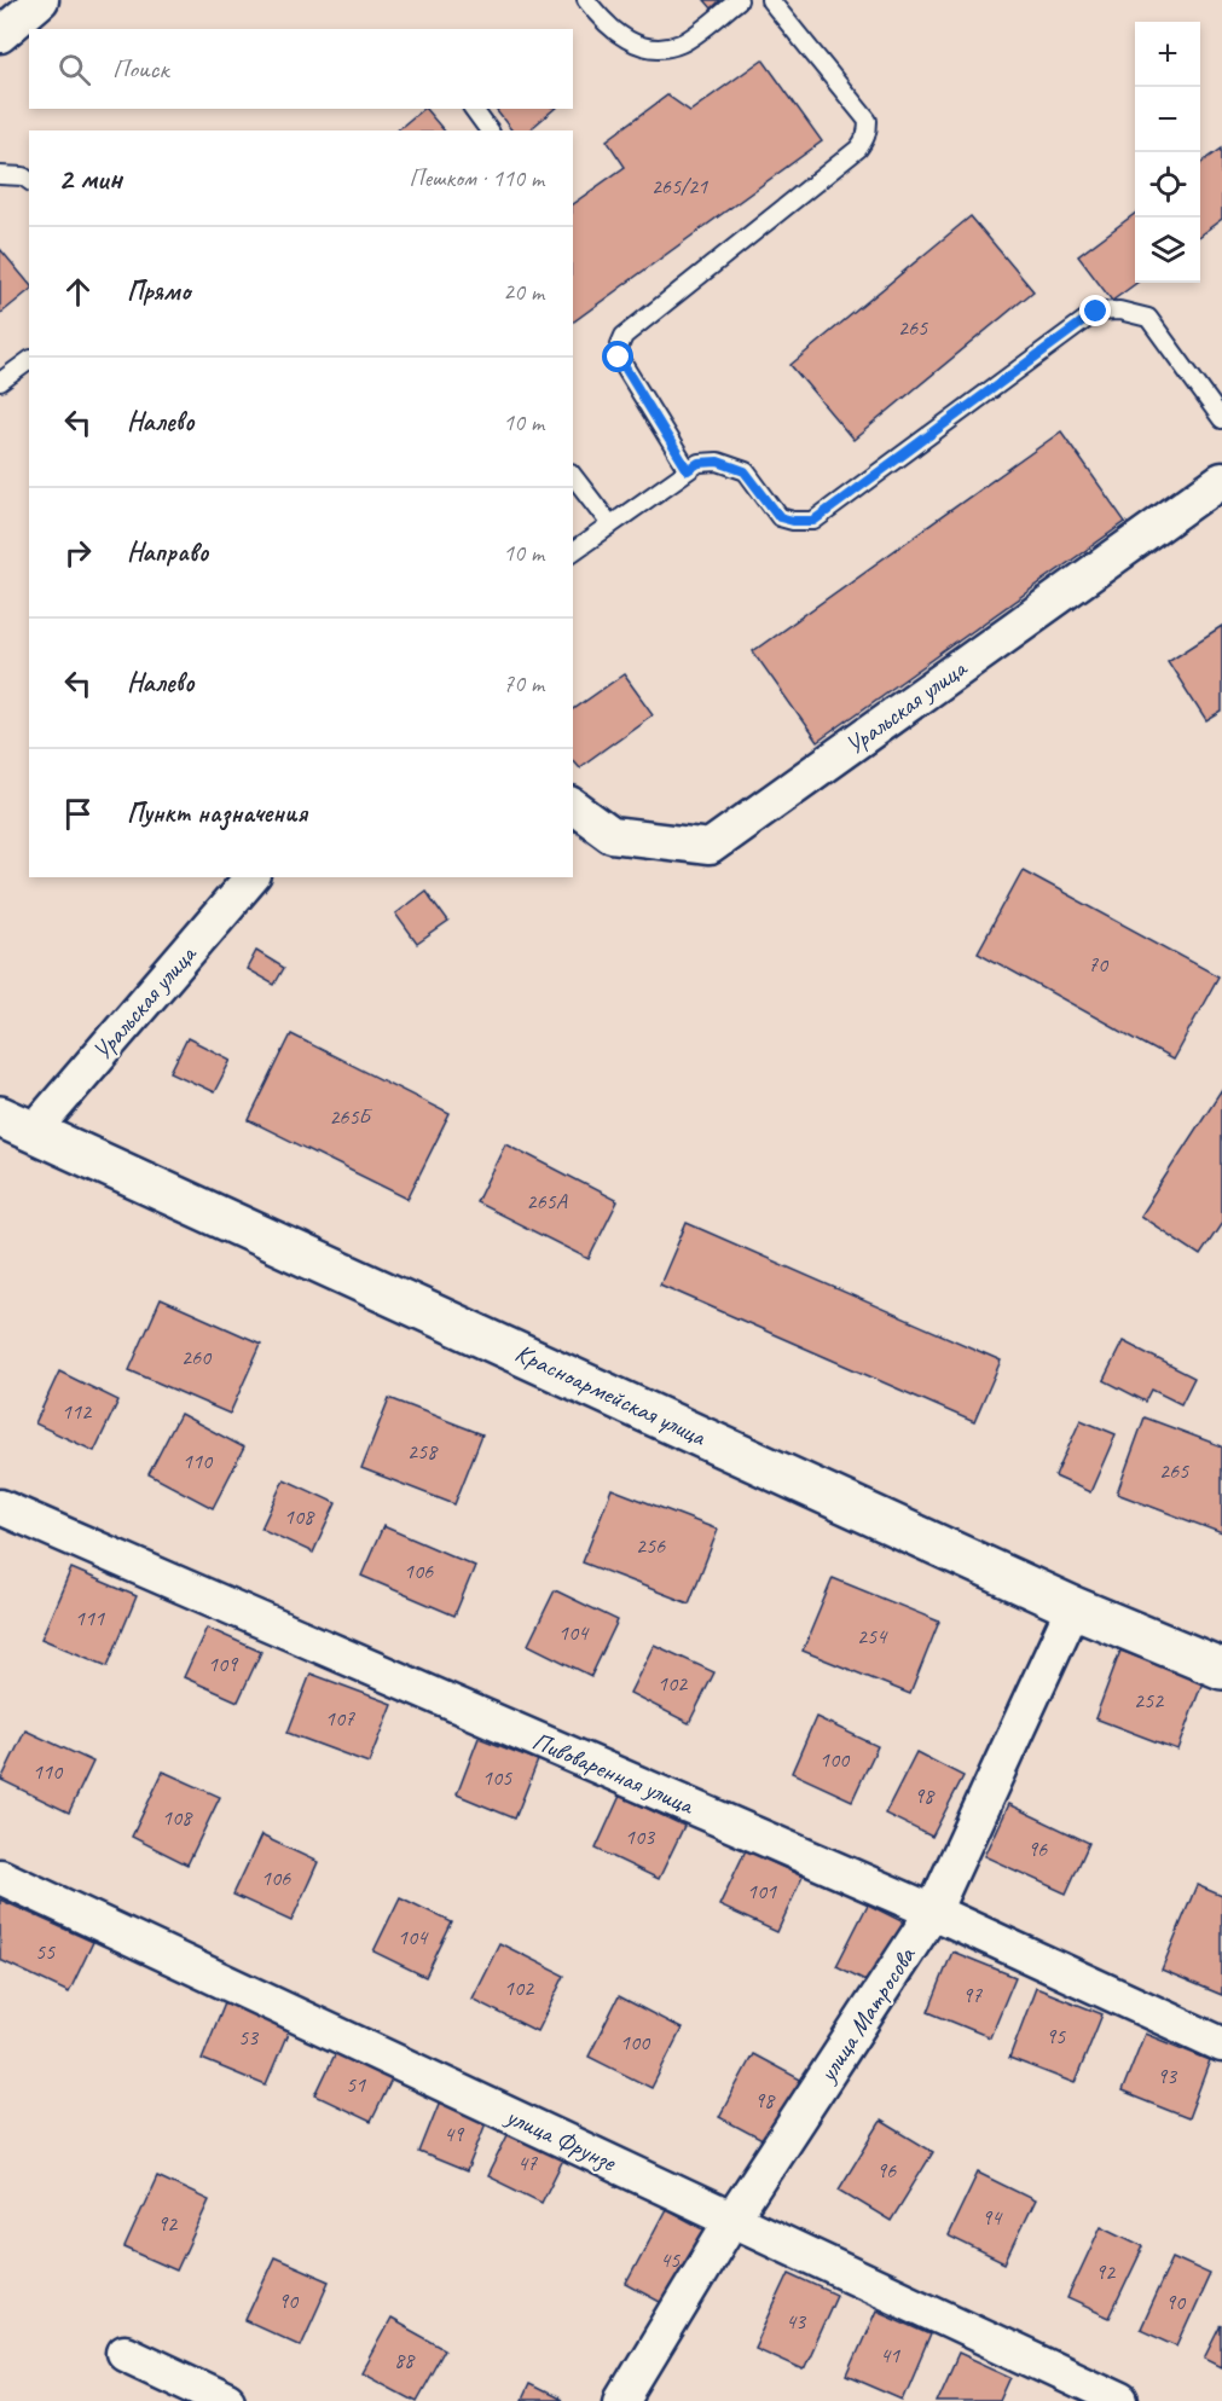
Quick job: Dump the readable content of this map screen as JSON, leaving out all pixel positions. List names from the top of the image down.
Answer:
{
  "streets": {
    "main road": ["Красноармейская улица"],
    "street": [
      "Уральская улица",
      "Пивоваренная улица",
      "улица Матросова",
      "улица Фрунзе"
    ]
  },
  "crossings": [
    ["Уральская улица", "Красноармейская улица"],
    ["Красноармейская улица", "улица Матросова"],
    ["Пивоваренная улица", "улица Матросова"],
    ["улица Матросова", "улица Фрунзе"]
  ],
  "house_numbers": [
    "265/21",
    "265",
    "70",
    "265Б",
    "265А",
    "260",
    "112",
    "258",
    "110",
    "265",
    "108",
    "256",
    "106",
    "111",
    "104",
    "254",
    "109",
    "102",
    "252",
    "107",
    "100",
    "110",
    "105",
    "98",
    "108",
    "103",
    "96",
    "106",
    "101",
    "104",
    "55",
    "102",
    "97",
    "95",
    "53",
    "100",
    "93",
    "51",
    "98",
    "49",
    "47",
    "96",
    "94",
    "92",
    "45",
    "92",
    "90",
    "90",
    "43",
    "41",
    "88"
  ],
  "page": {
    "map_buttons": ["+", "−"],
    "search": "Поиск",
    "heading": ["2 мин", "Пешком · 110 m"],
    "list": [
      ["Прямо", "20 m"],
      ["Налево", "10 m"],
      ["Направо", "10 m"],
      ["Налево", "70 m"],
      "Пункт назначения"
    ]
  }
}
